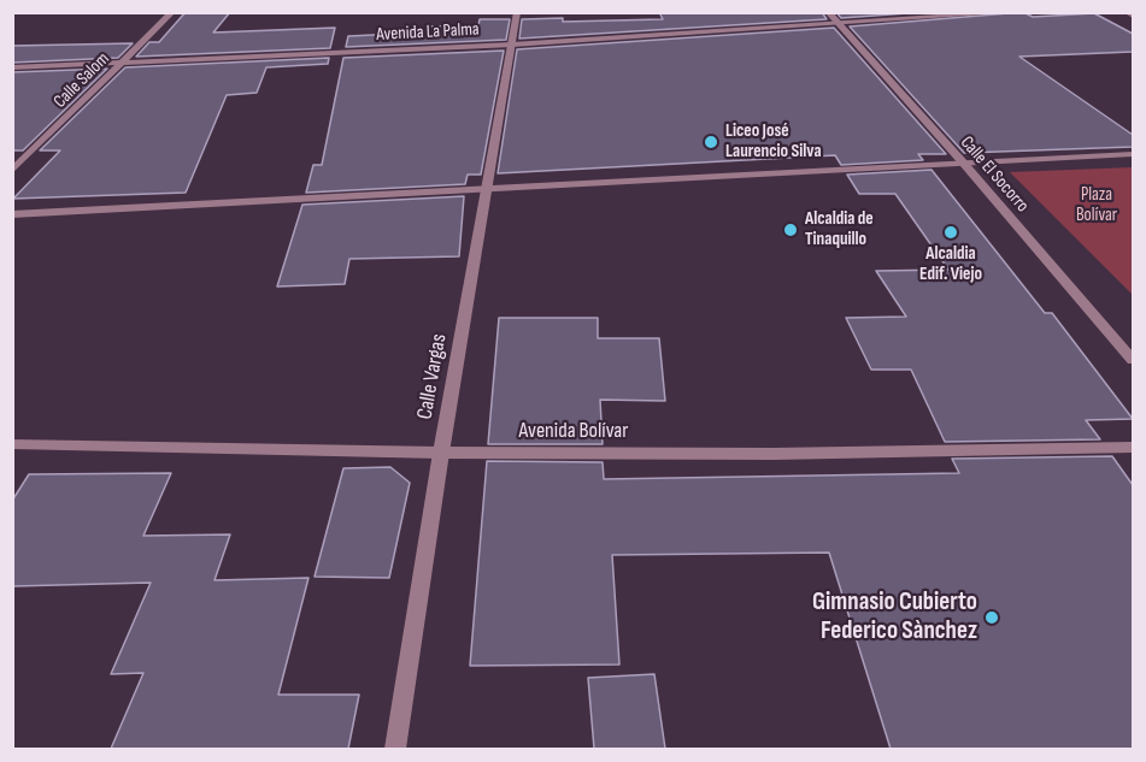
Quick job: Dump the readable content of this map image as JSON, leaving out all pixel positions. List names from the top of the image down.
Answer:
{
  "streets": {
    "street": [
      "Avenida La Palma",
      "Calle Salom",
      "Calle El Socorro",
      "Calle Vargas",
      "Avenida Bolívar"
    ]
  },
  "crossings": [
    ["Avenida La Palma", "Calle Salom"],
    ["Avenida La Palma", "Calle El Socorro"],
    ["Avenida La Palma", "Calle Vargas"],
    ["Calle Vargas", "Avenida Bolívar"]
  ],
  "parks": ["Plaza Bolívar"],
  "places": [
    "Liceo José Laurencio Silva",
    "Alcaldia de Tinaquillo",
    "Alcaldia Edif. Viejo",
    "Gimnasio Cubierto Federico Sànchez"
  ]
}
